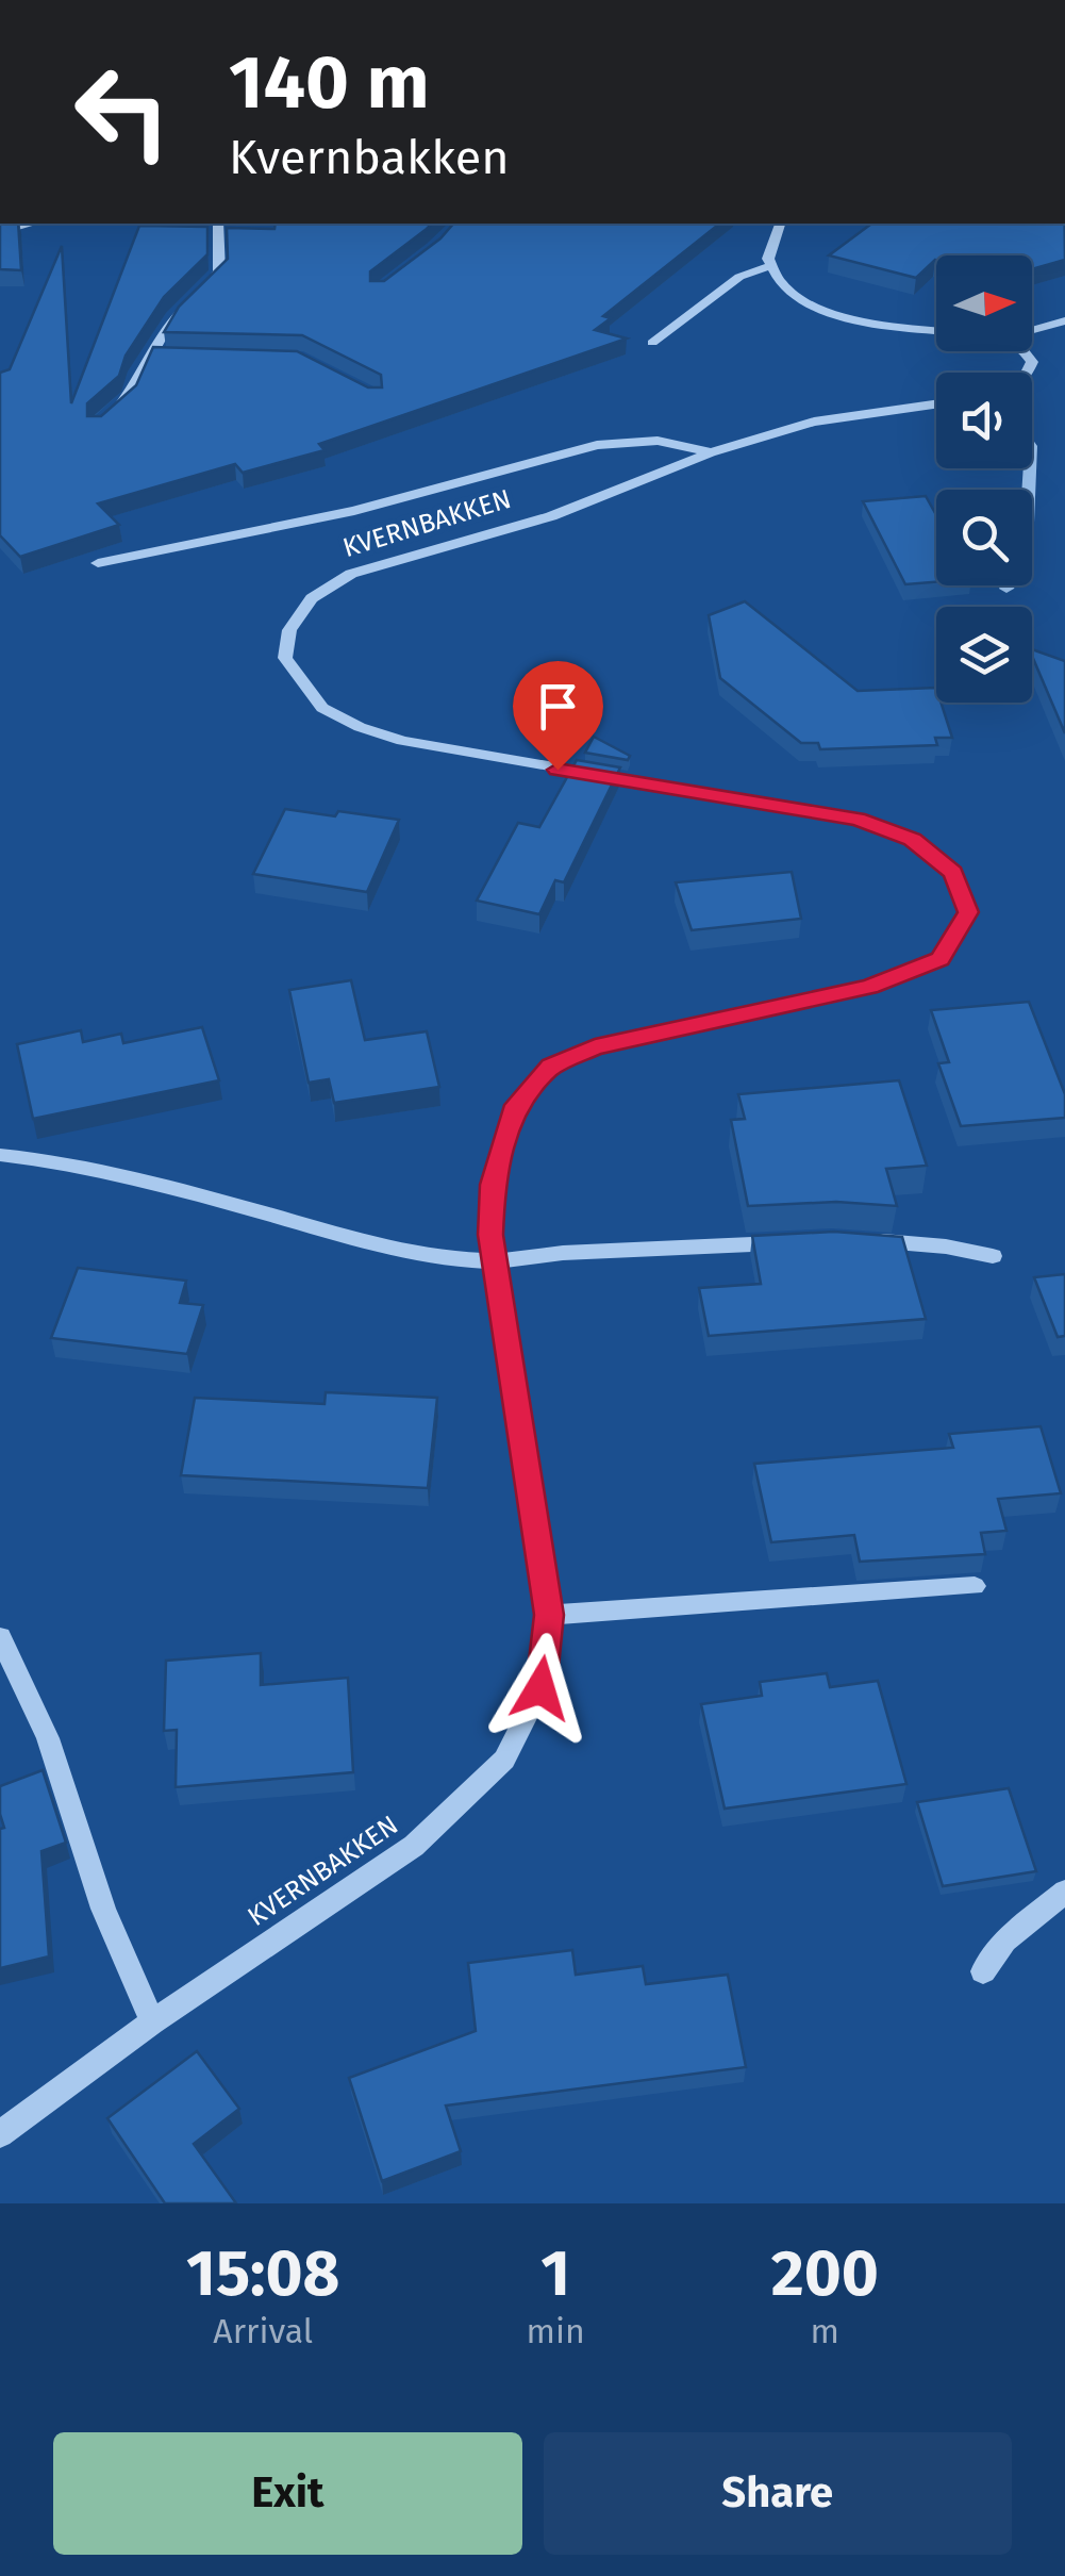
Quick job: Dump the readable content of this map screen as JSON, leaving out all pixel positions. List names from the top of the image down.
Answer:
{
  "streets": {
    "street": ["KVERNBAKKEN"]
  },
  "north": "right",
  "page": {
    "turn": ["140 m", "Kvernbakken"],
    "eta": [
      "15:08",
      "Arrival",
      "1",
      "min",
      "200",
      "m"
    ],
    "buttons": ["Exit", "Share"]
  }
}
